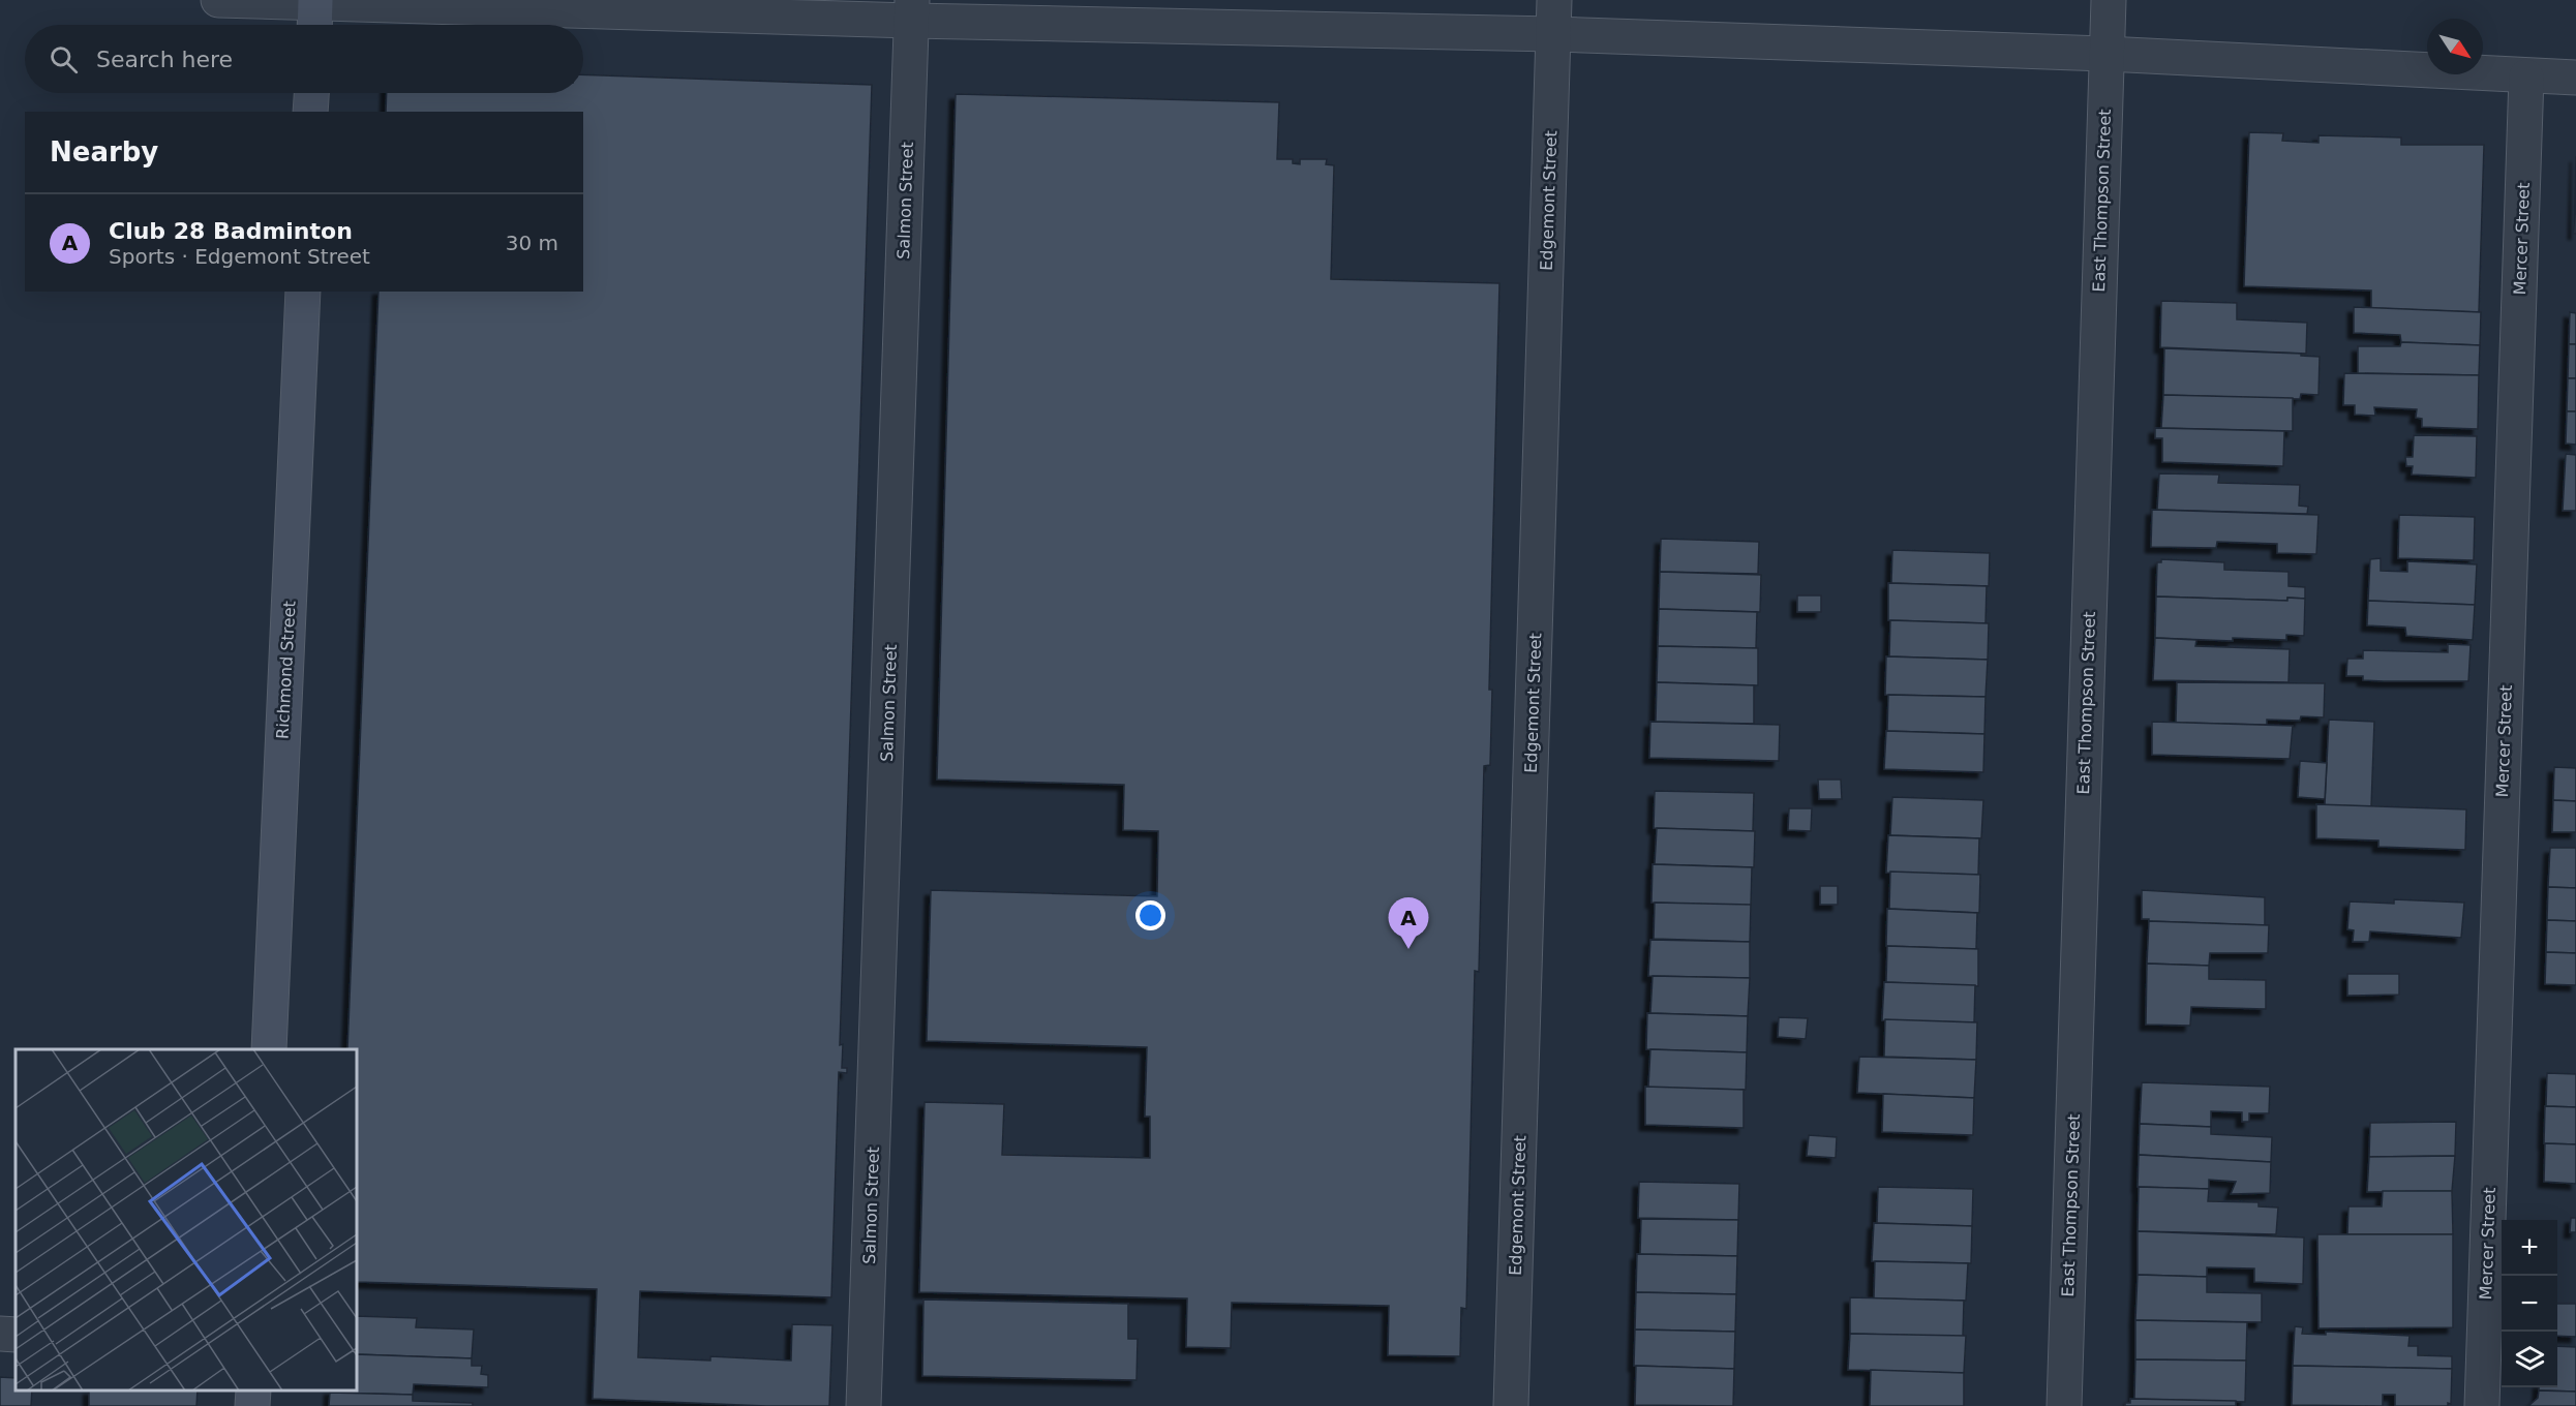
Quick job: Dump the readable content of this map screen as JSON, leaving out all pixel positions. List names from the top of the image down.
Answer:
{
  "streets": {
    "main road": ["Richmond Street"],
    "street": [
      "Salmon Street",
      "Edgemont Street",
      "East Thompson Street",
      "Mercer Street"
    ]
  },
  "north": "bottom right",
  "page": {
    "search": "Search here",
    "heading": "Nearby",
    "list": [
      {
        "mark": "A",
        "name": "Club 28 Badminton",
        "note": "Sports · Edgemont Street",
        "value": "30 m"
      }
    ],
    "pins": "A",
    "map_buttons": ["+", "−"]
  }
}
